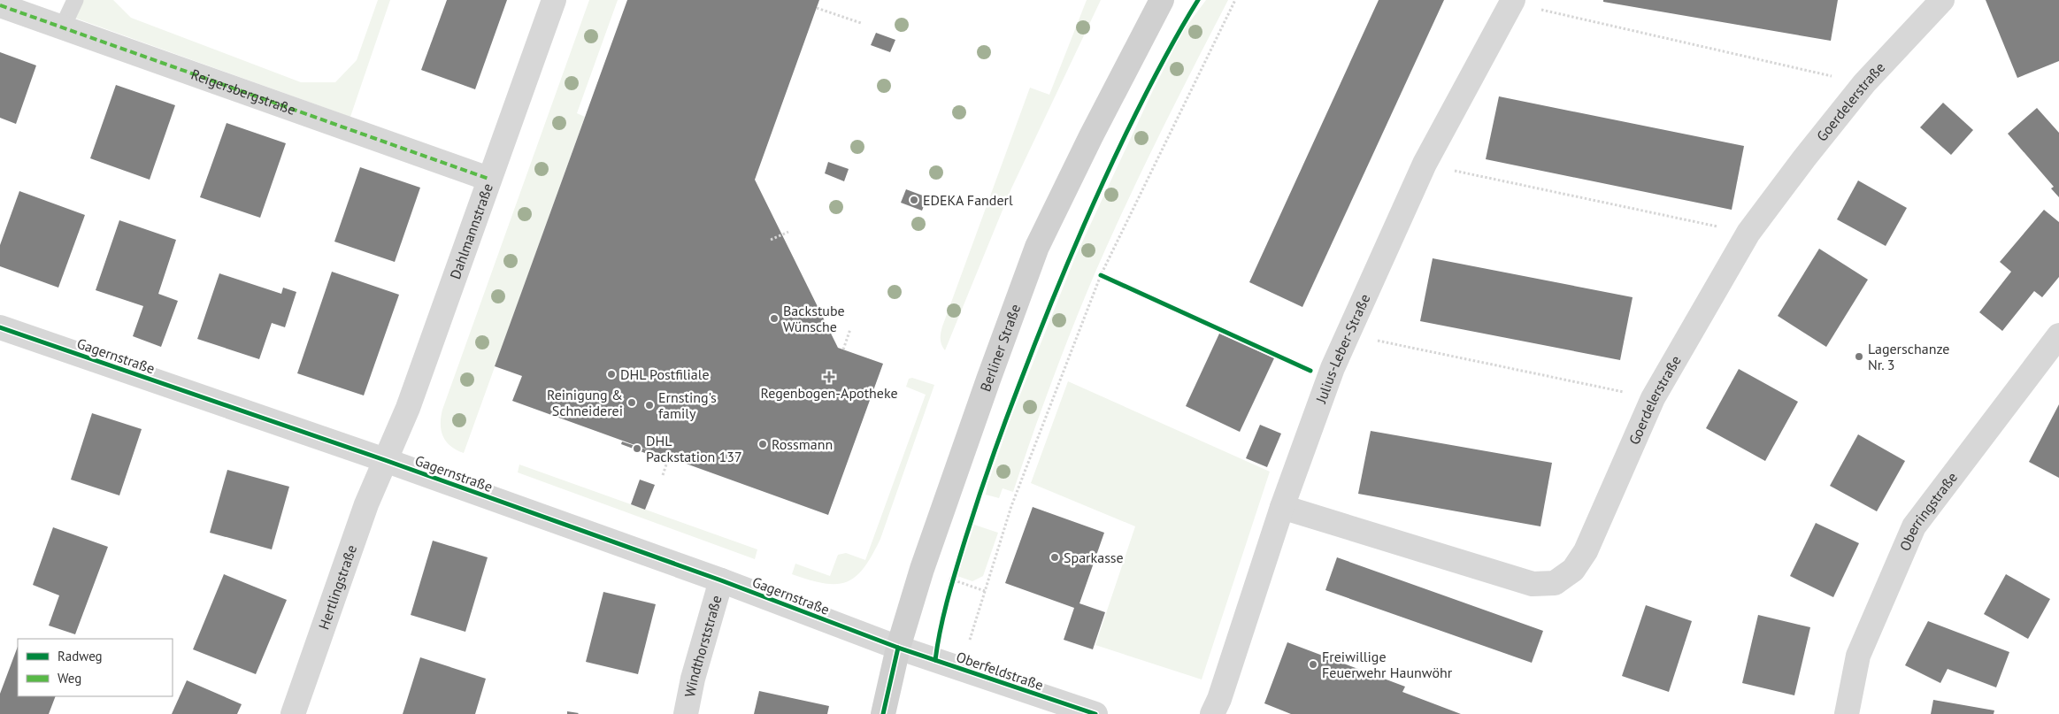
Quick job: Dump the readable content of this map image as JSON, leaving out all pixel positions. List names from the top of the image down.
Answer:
{
  "streets": {
    "street": [
      "Reigersbergstraße",
      "Goerdelerstraße",
      "Dahlmannstraße",
      "Berliner Straße",
      "Julius-Leber-Straße",
      "Gagernstraße",
      "Oberringstraße",
      "Hertlingstraße",
      "Windthorststraße",
      "Oberfeldstraße"
    ]
  },
  "crossings": [
    ["Reigersbergstraße", "Dahlmannstraße"],
    ["Goerdelerstraße", "Julius-Leber-Straße"],
    ["Dahlmannstraße", "Gagernstraße"],
    ["Dahlmannstraße", "Hertlingstraße"],
    ["Berliner Straße", "Gagernstraße"],
    ["Berliner Straße", "Oberfeldstraße"],
    ["Gagernstraße", "Hertlingstraße"],
    ["Gagernstraße", "Windthorststraße"],
    ["Gagernstraße", "Oberfeldstraße"]
  ],
  "places": {
    "other": [
      "EDEKA Fanderl",
      "Backstube Wünsche",
      "Lagerschanze Nr. 3",
      "DHL Postfiliale",
      "Reinigung & Schneiderei",
      "Ernsting's family",
      "Rossmann",
      "DHL Packstation 137",
      "Sparkasse",
      "Freiwillige Feuerwehr Haunwöhr"
    ],
    "health": ["Regenbogen-Apotheke"]
  },
  "legend": ["Radweg", "Weg"]
}
